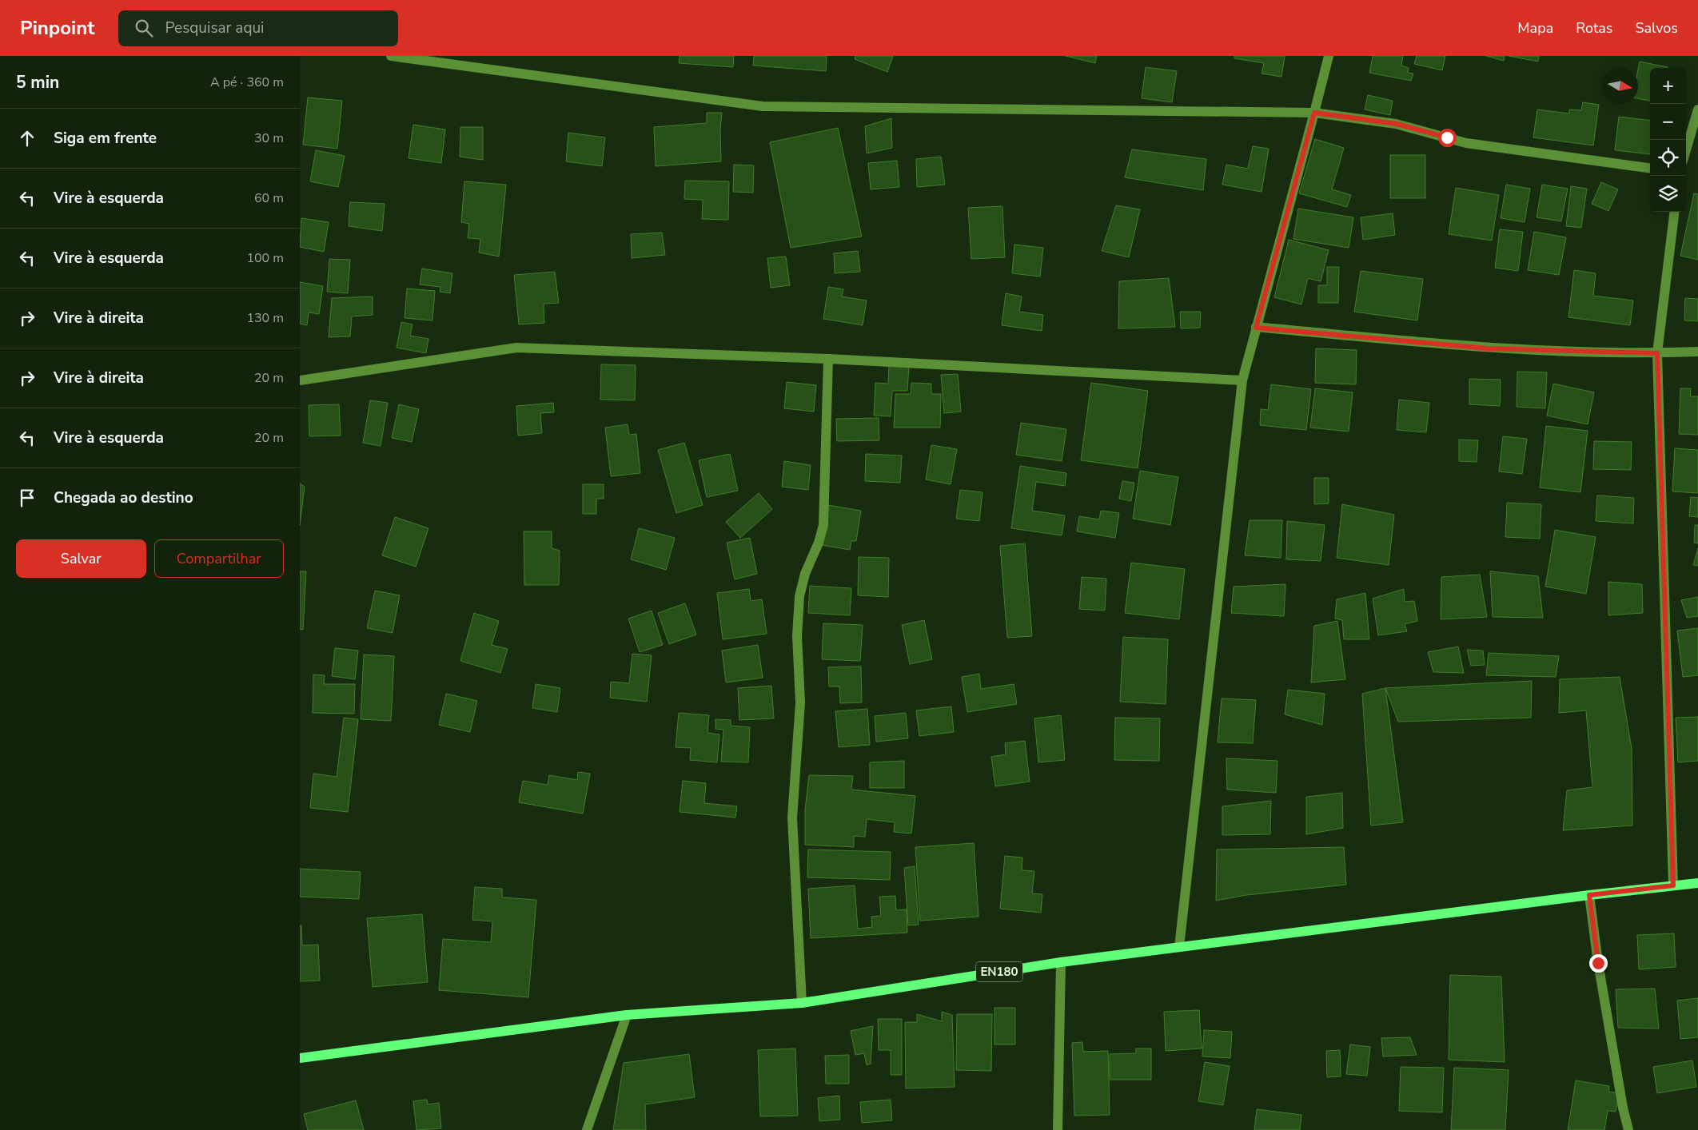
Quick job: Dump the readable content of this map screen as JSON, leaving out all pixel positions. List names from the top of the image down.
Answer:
{
  "streets": {
    "main road": ["EN180"]
  },
  "north": "right",
  "page": {
    "header": "Pinpoint",
    "search": "Pesquisar aqui",
    "nav": ["Mapa", "Rotas", "Salvos"],
    "heading": ["5 min", "A pé · 360 m"],
    "map_buttons": ["+", "−"],
    "list": [
      ["Siga em frente", "30 m"],
      ["Vire à esquerda", "60 m"],
      ["Vire à esquerda", "100 m"],
      ["Vire à direita", "130 m"],
      ["Vire à direita", "20 m"],
      ["Vire à esquerda", "20 m"],
      "Chegada ao destino"
    ],
    "buttons": ["Salvar", "Compartilhar"]
  }
}
